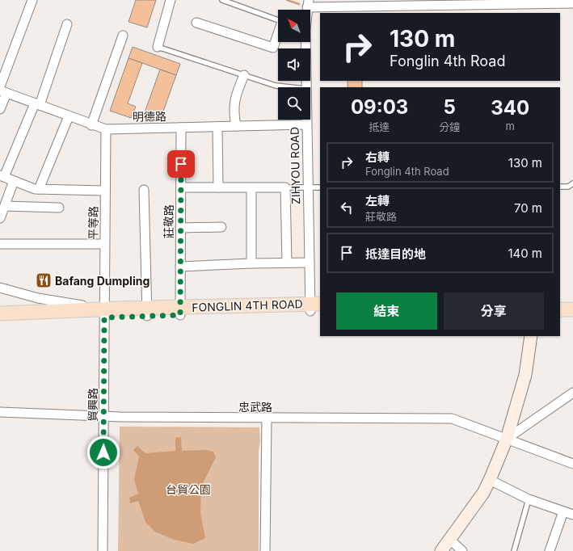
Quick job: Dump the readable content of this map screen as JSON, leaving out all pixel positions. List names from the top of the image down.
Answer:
{
  "streets": {
    "main road": ["FONGLIN 4TH ROAD"],
    "street": [
      "明德路",
      "ZIHYOU ROAD",
      "莊敬路",
      "平等路",
      "貿興路",
      "忠武路"
    ]
  },
  "crossings": [
    ["明德路", "ZIHYOU ROAD"],
    ["明德路", "莊敬路"],
    ["明德路", "平等路"],
    ["ZIHYOU ROAD", "FONGLIN 4TH ROAD"],
    ["莊敬路", "FONGLIN 4TH ROAD"],
    ["平等路", "FONGLIN 4TH ROAD"],
    ["平等路", "貿興路"],
    ["FONGLIN 4TH ROAD", "貿興路"],
    ["貿興路", "忠武路"]
  ],
  "parks": ["台貿公園"],
  "places": {
    "restaurant": ["Bafang Dumpling"]
  },
  "north": "top left",
  "page": {
    "turn": ["130 m", "Fonglin 4th Road"],
    "eta": [
      "09:03",
      "抵達",
      "5",
      "分鐘",
      "340",
      "m"
    ],
    "list": [
      {
        "name": "右轉",
        "note": "Fonglin 4th Road",
        "value": "130 m"
      },
      {
        "name": "左轉",
        "note": "莊敬路",
        "value": "70 m"
      },
      {
        "name": "抵達目的地",
        "value": "140 m"
      }
    ],
    "buttons": ["結束", "分享"]
  }
}
